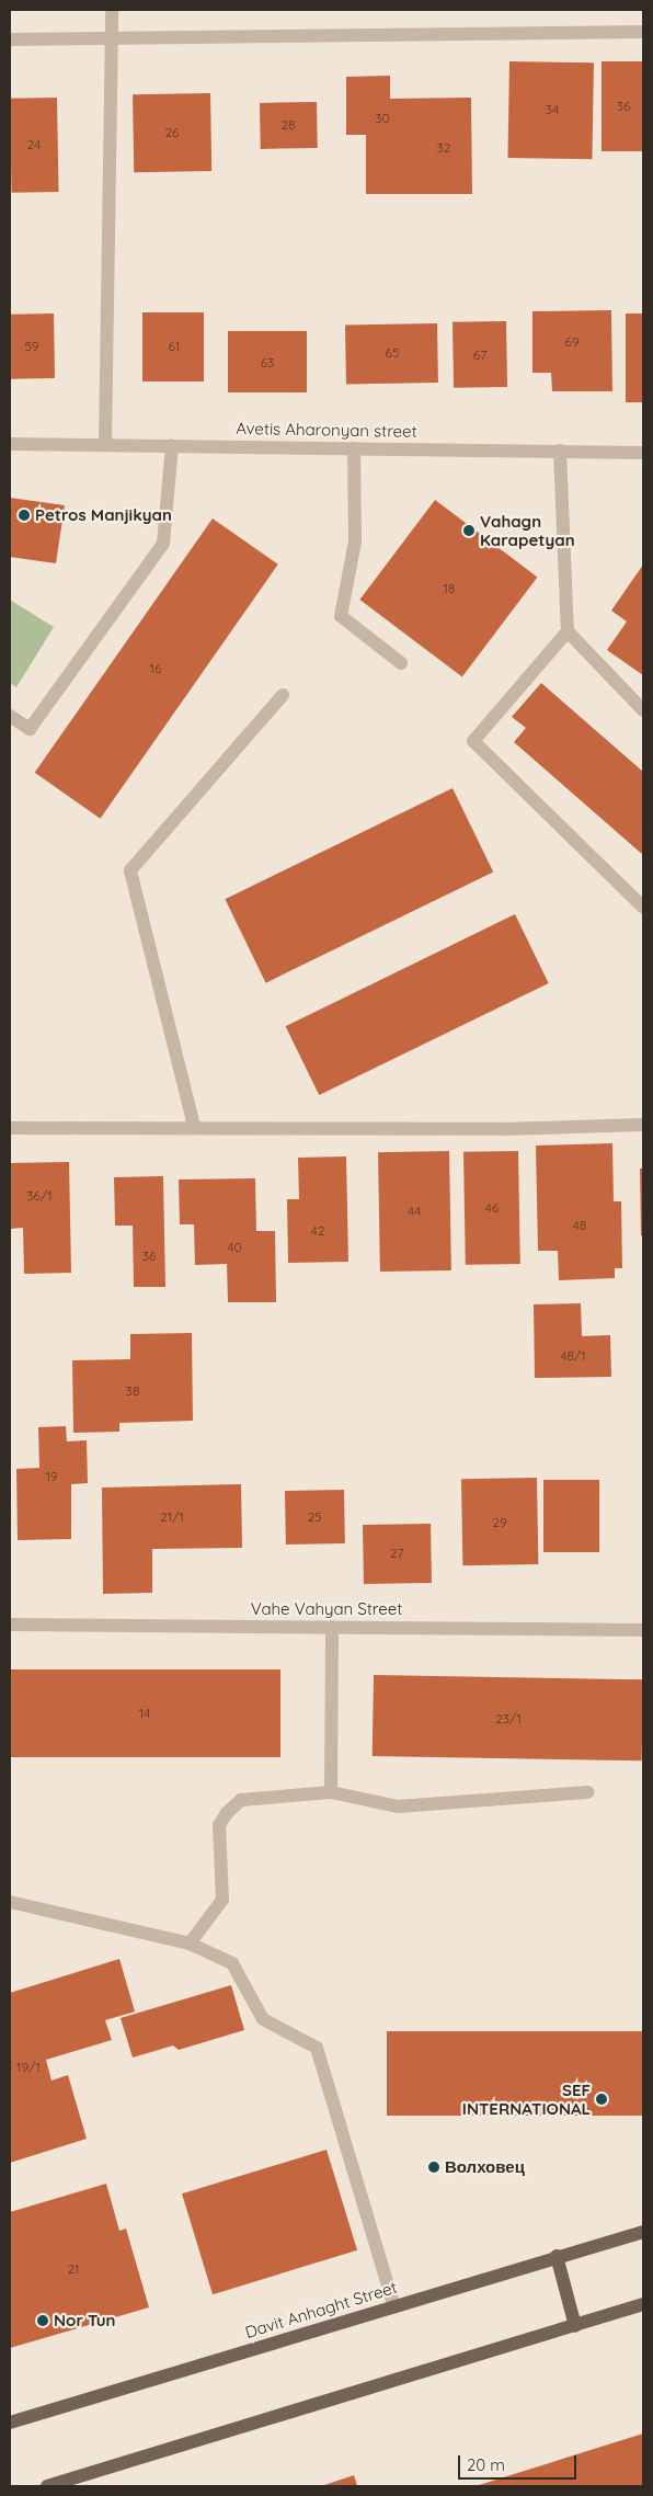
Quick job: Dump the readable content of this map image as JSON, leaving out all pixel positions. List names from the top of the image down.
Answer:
{
  "streets": {
    "main road": ["Davit Anhaght Street"],
    "street": ["Avetis Aharonyan street", "Vahe Vahyan Street"]
  },
  "places": [
    "Petros Manjikyan",
    "Vahagn Karapetyan",
    "SEF INTERNATIONAL",
    "Волховец",
    "Nor Tun"
  ],
  "house_numbers": [
    "36",
    "34",
    "30",
    "28",
    "26",
    "24",
    "32",
    "69",
    "59",
    "61",
    "65",
    "67",
    "63",
    "18",
    "16",
    "36/1",
    "46",
    "44",
    "48",
    "42",
    "40",
    "36",
    "48/1",
    "38",
    "19",
    "21/1",
    "25",
    "29",
    "27",
    "14",
    "23/1",
    "19/1",
    "21"
  ],
  "scale_bar": "20 m"
}
